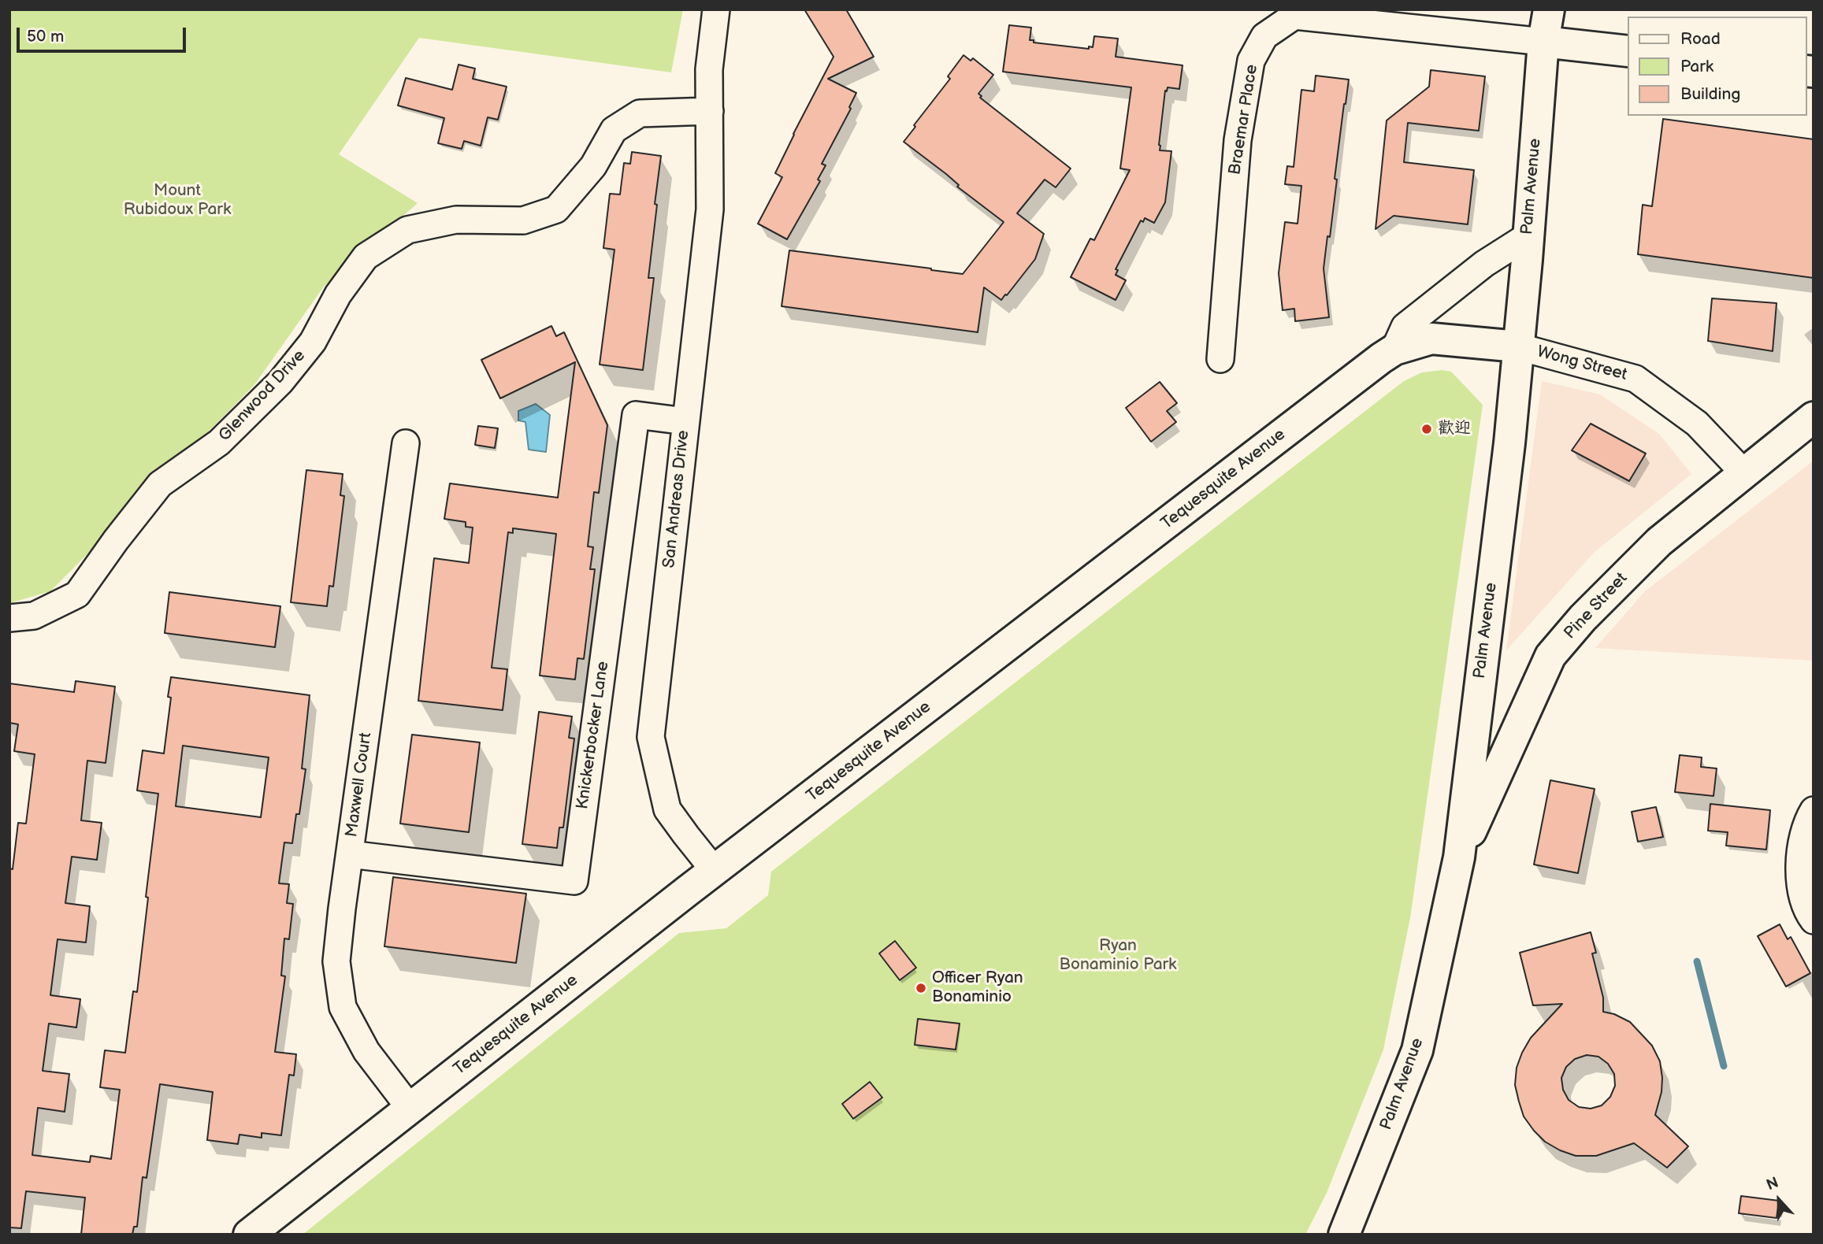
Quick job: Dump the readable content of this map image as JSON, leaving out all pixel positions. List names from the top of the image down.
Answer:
{
  "streets": {
    "street": [
      "Braemar Place",
      "Palm Avenue",
      "Wong Street",
      "Glenwood Drive",
      "Tequesquite Avenue",
      "San Andreas Drive",
      "Pine Street",
      "Knickerbocker Lane",
      "Maxwell Court"
    ]
  },
  "crossings": [
    ["Braemar Place", "Palm Avenue"],
    ["Palm Avenue", "Wong Street"],
    ["Palm Avenue", "Tequesquite Avenue"],
    ["Palm Avenue", "Pine Street"],
    ["Wong Street", "Tequesquite Avenue"],
    ["Wong Street", "Pine Street"],
    ["Glenwood Drive", "San Andreas Drive"],
    ["Tequesquite Avenue", "San Andreas Drive"],
    ["Tequesquite Avenue", "Maxwell Court"],
    ["San Andreas Drive", "Knickerbocker Lane"],
    ["Knickerbocker Lane", "Maxwell Court"]
  ],
  "parks": ["Mount Rubidoux Park", "Ryan Bonaminio Park"],
  "places": ["歡迎", "Officer Ryan Bonaminio"],
  "legend": ["Road", "Park", "Building"],
  "scale_bar": "50 m",
  "north": "top"
}
